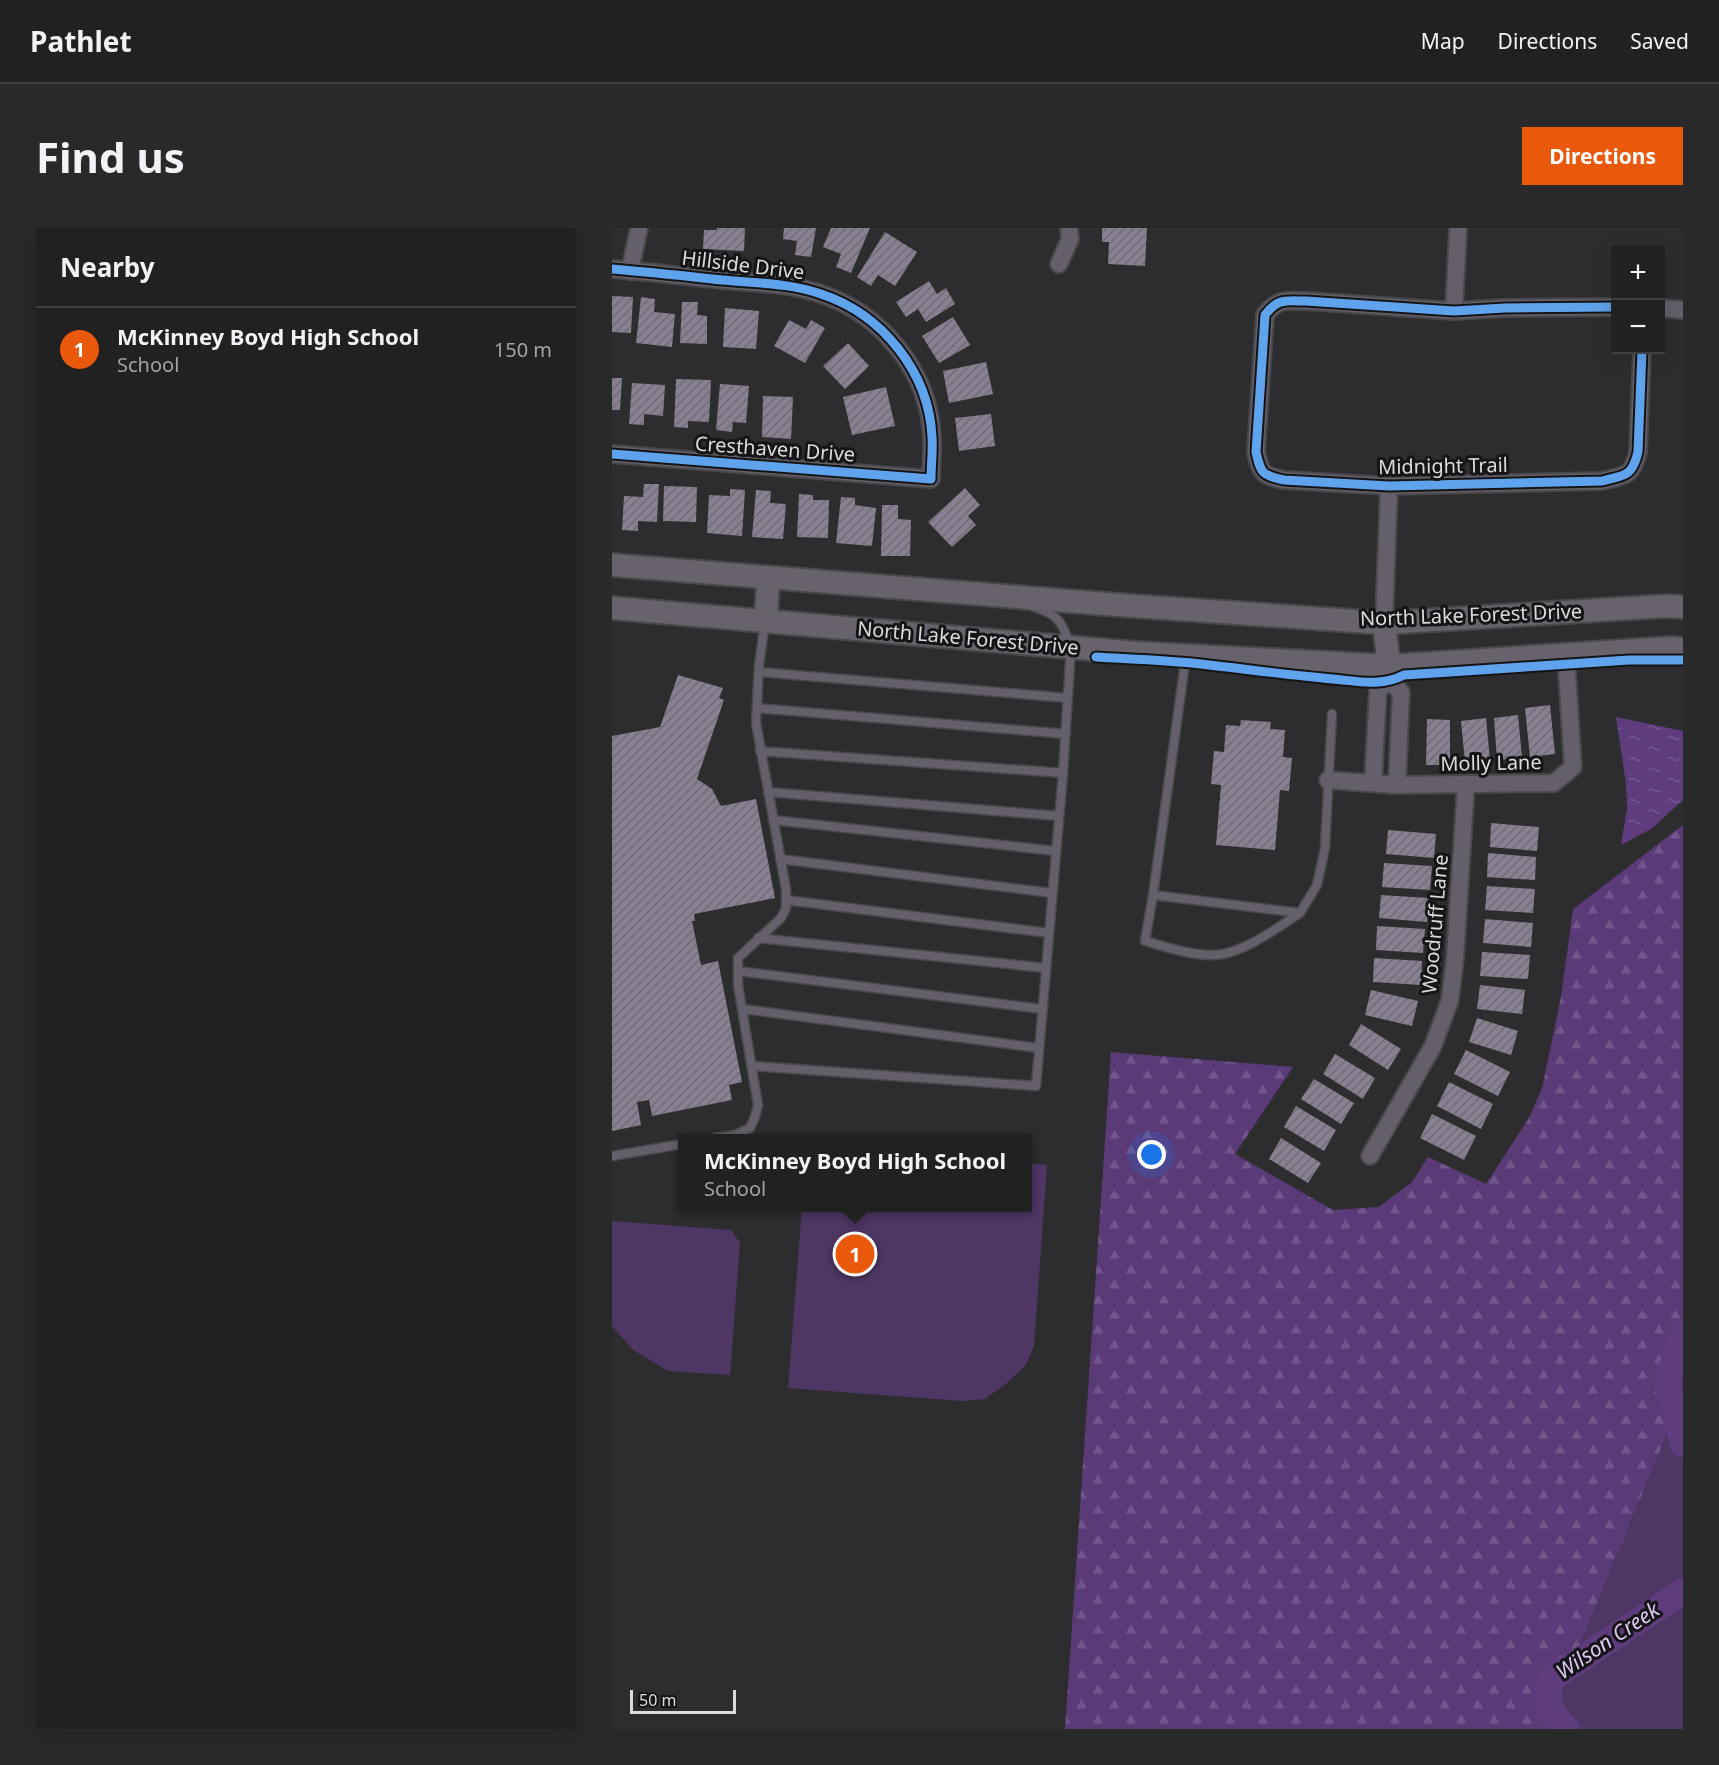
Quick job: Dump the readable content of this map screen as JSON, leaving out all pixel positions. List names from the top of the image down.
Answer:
{
  "streets": {
    "main road": ["North Lake Forest Drive"],
    "street": [
      "Hillside Drive",
      "Cresthaven Drive",
      "Midnight Trail",
      "Molly Lane",
      "Woodruff Lane"
    ]
  },
  "crossings": [
    ["Hillside Drive", "Cresthaven Drive"],
    ["North Lake Forest Drive", "Molly Lane"],
    ["Molly Lane", "Woodruff Lane"]
  ],
  "water": ["Wilson Creek"],
  "scale_bar": "50 m",
  "page": {
    "header": "Pathlet",
    "nav": ["Map", "Directions", "Saved"],
    "buttons": "Directions",
    "title": "Find us",
    "heading": "Nearby",
    "map_buttons": ["+", "−"],
    "list": [
      {
        "mark": "1",
        "name": "McKinney Boyd High School",
        "note": "School",
        "value": "150 m"
      }
    ],
    "popup": ["McKinney Boyd High School", "School"],
    "pins": "1",
    "scale": "50 m"
  }
}
